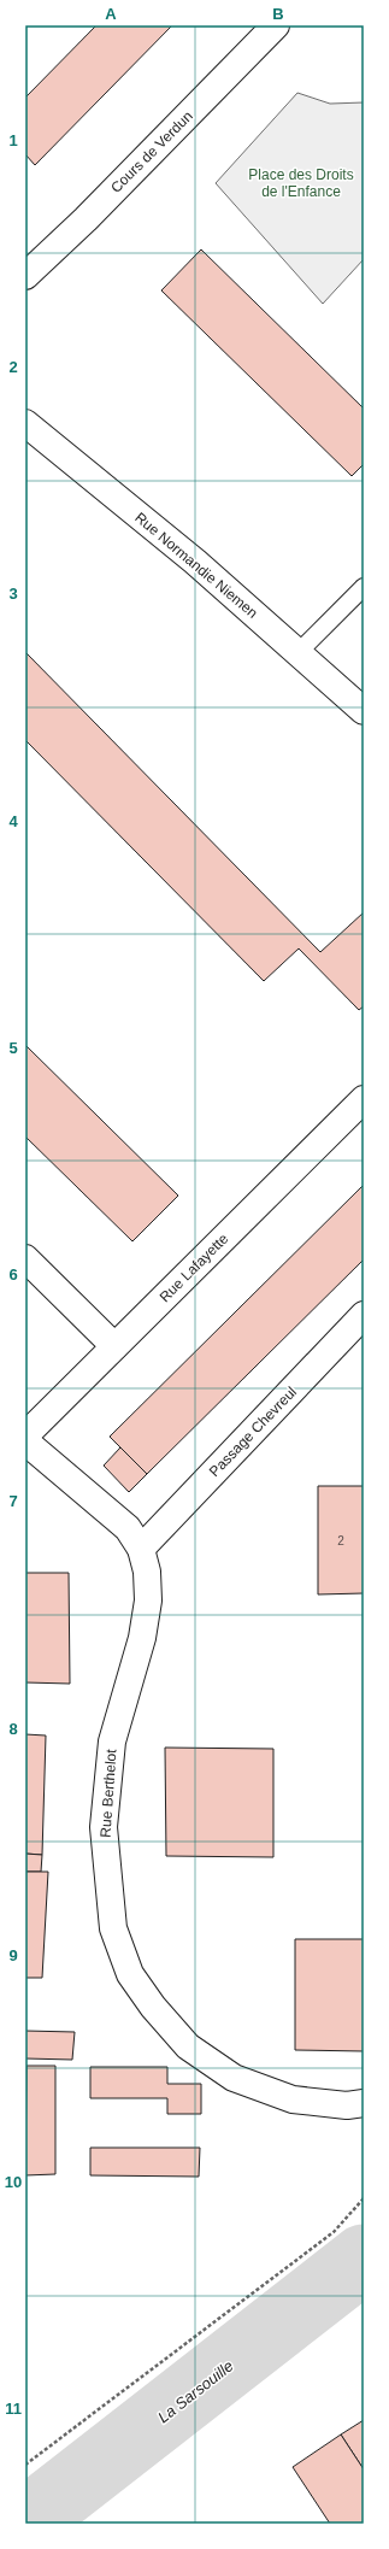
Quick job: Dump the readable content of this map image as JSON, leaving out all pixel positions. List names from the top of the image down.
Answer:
{
  "streets": {
    "street": [
      "Cours de Verdun",
      "Rue Normandie Niemen",
      "Rue Lafayette",
      "Passage Chevreul",
      "Rue Berthelot"
    ]
  },
  "crossings": [
    ["Passage Chevreul", "Rue Berthelot"]
  ],
  "water": ["La Sarsouille"],
  "parks": ["Place des Droits de l'Enfance"],
  "house_numbers": ["2"],
  "grid": {
    "columns": ["A", "B"],
    "rows": [
      "1",
      "2",
      "3",
      "4",
      "5",
      "6",
      "7",
      "8",
      "9",
      "10",
      "11"
    ]
  }
}
